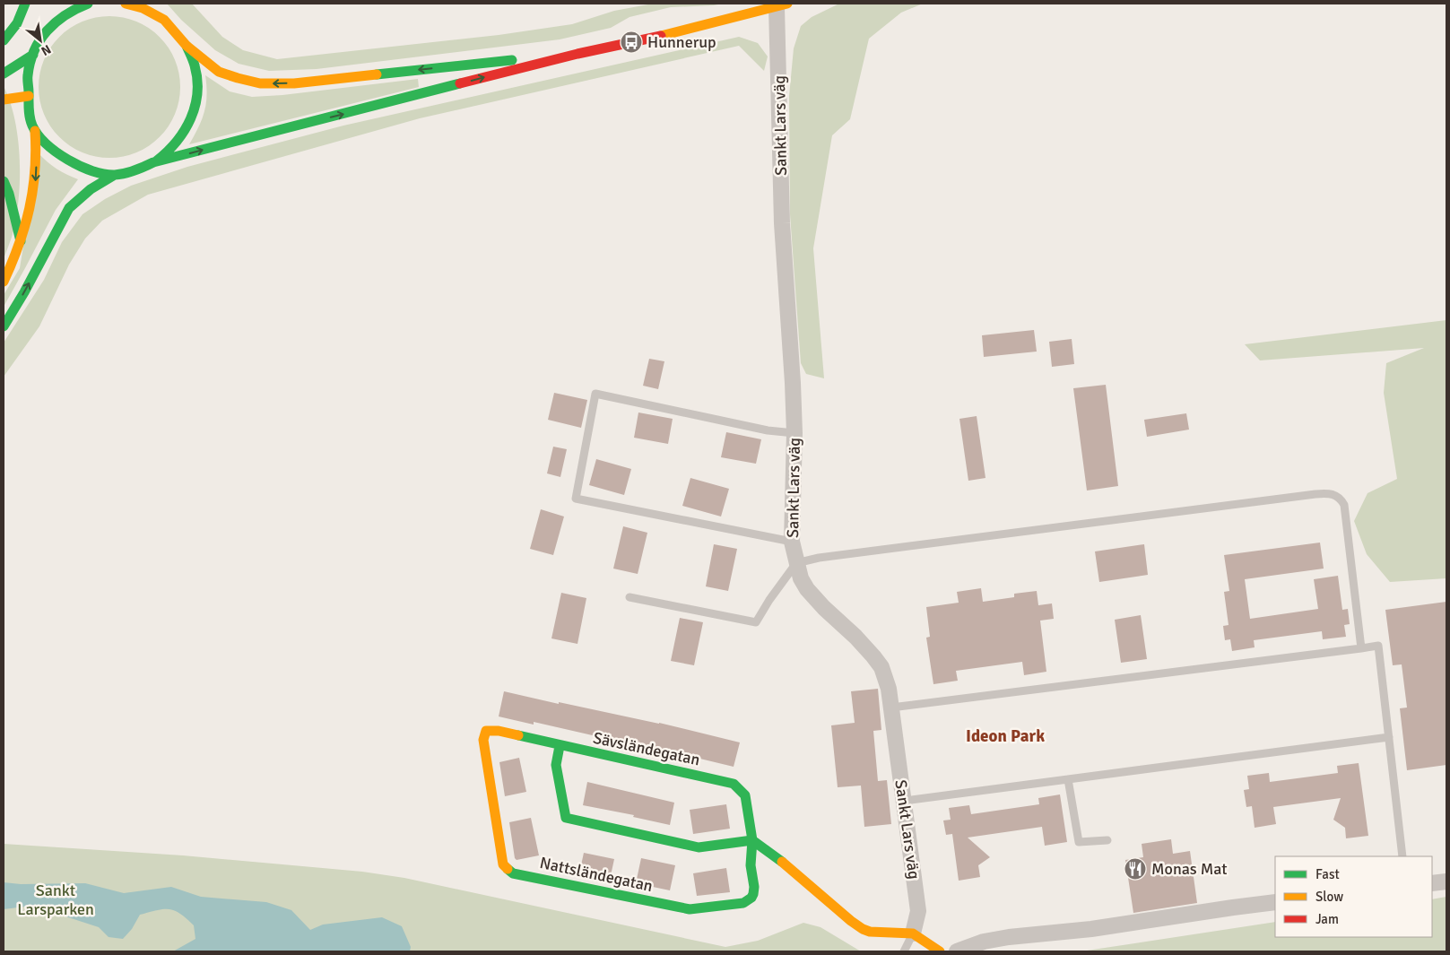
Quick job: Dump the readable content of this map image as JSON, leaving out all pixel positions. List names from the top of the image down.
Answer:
{
  "streets": {
    "main road": ["Sävsländegatan", "Nattsländegatan"],
    "street": ["Sankt Lars väg"]
  },
  "crossings": [
    ["Sävsländegatan", "Nattsländegatan"]
  ],
  "districts": ["Ideon Park"],
  "parks": ["Sankt Larsparken"],
  "places": {
    "bus stop": ["Hunnerup"],
    "restaurant": ["Monas Mat"]
  },
  "legend": ["Fast", "Slow", "Jam"],
  "north": "bottom right"
}
